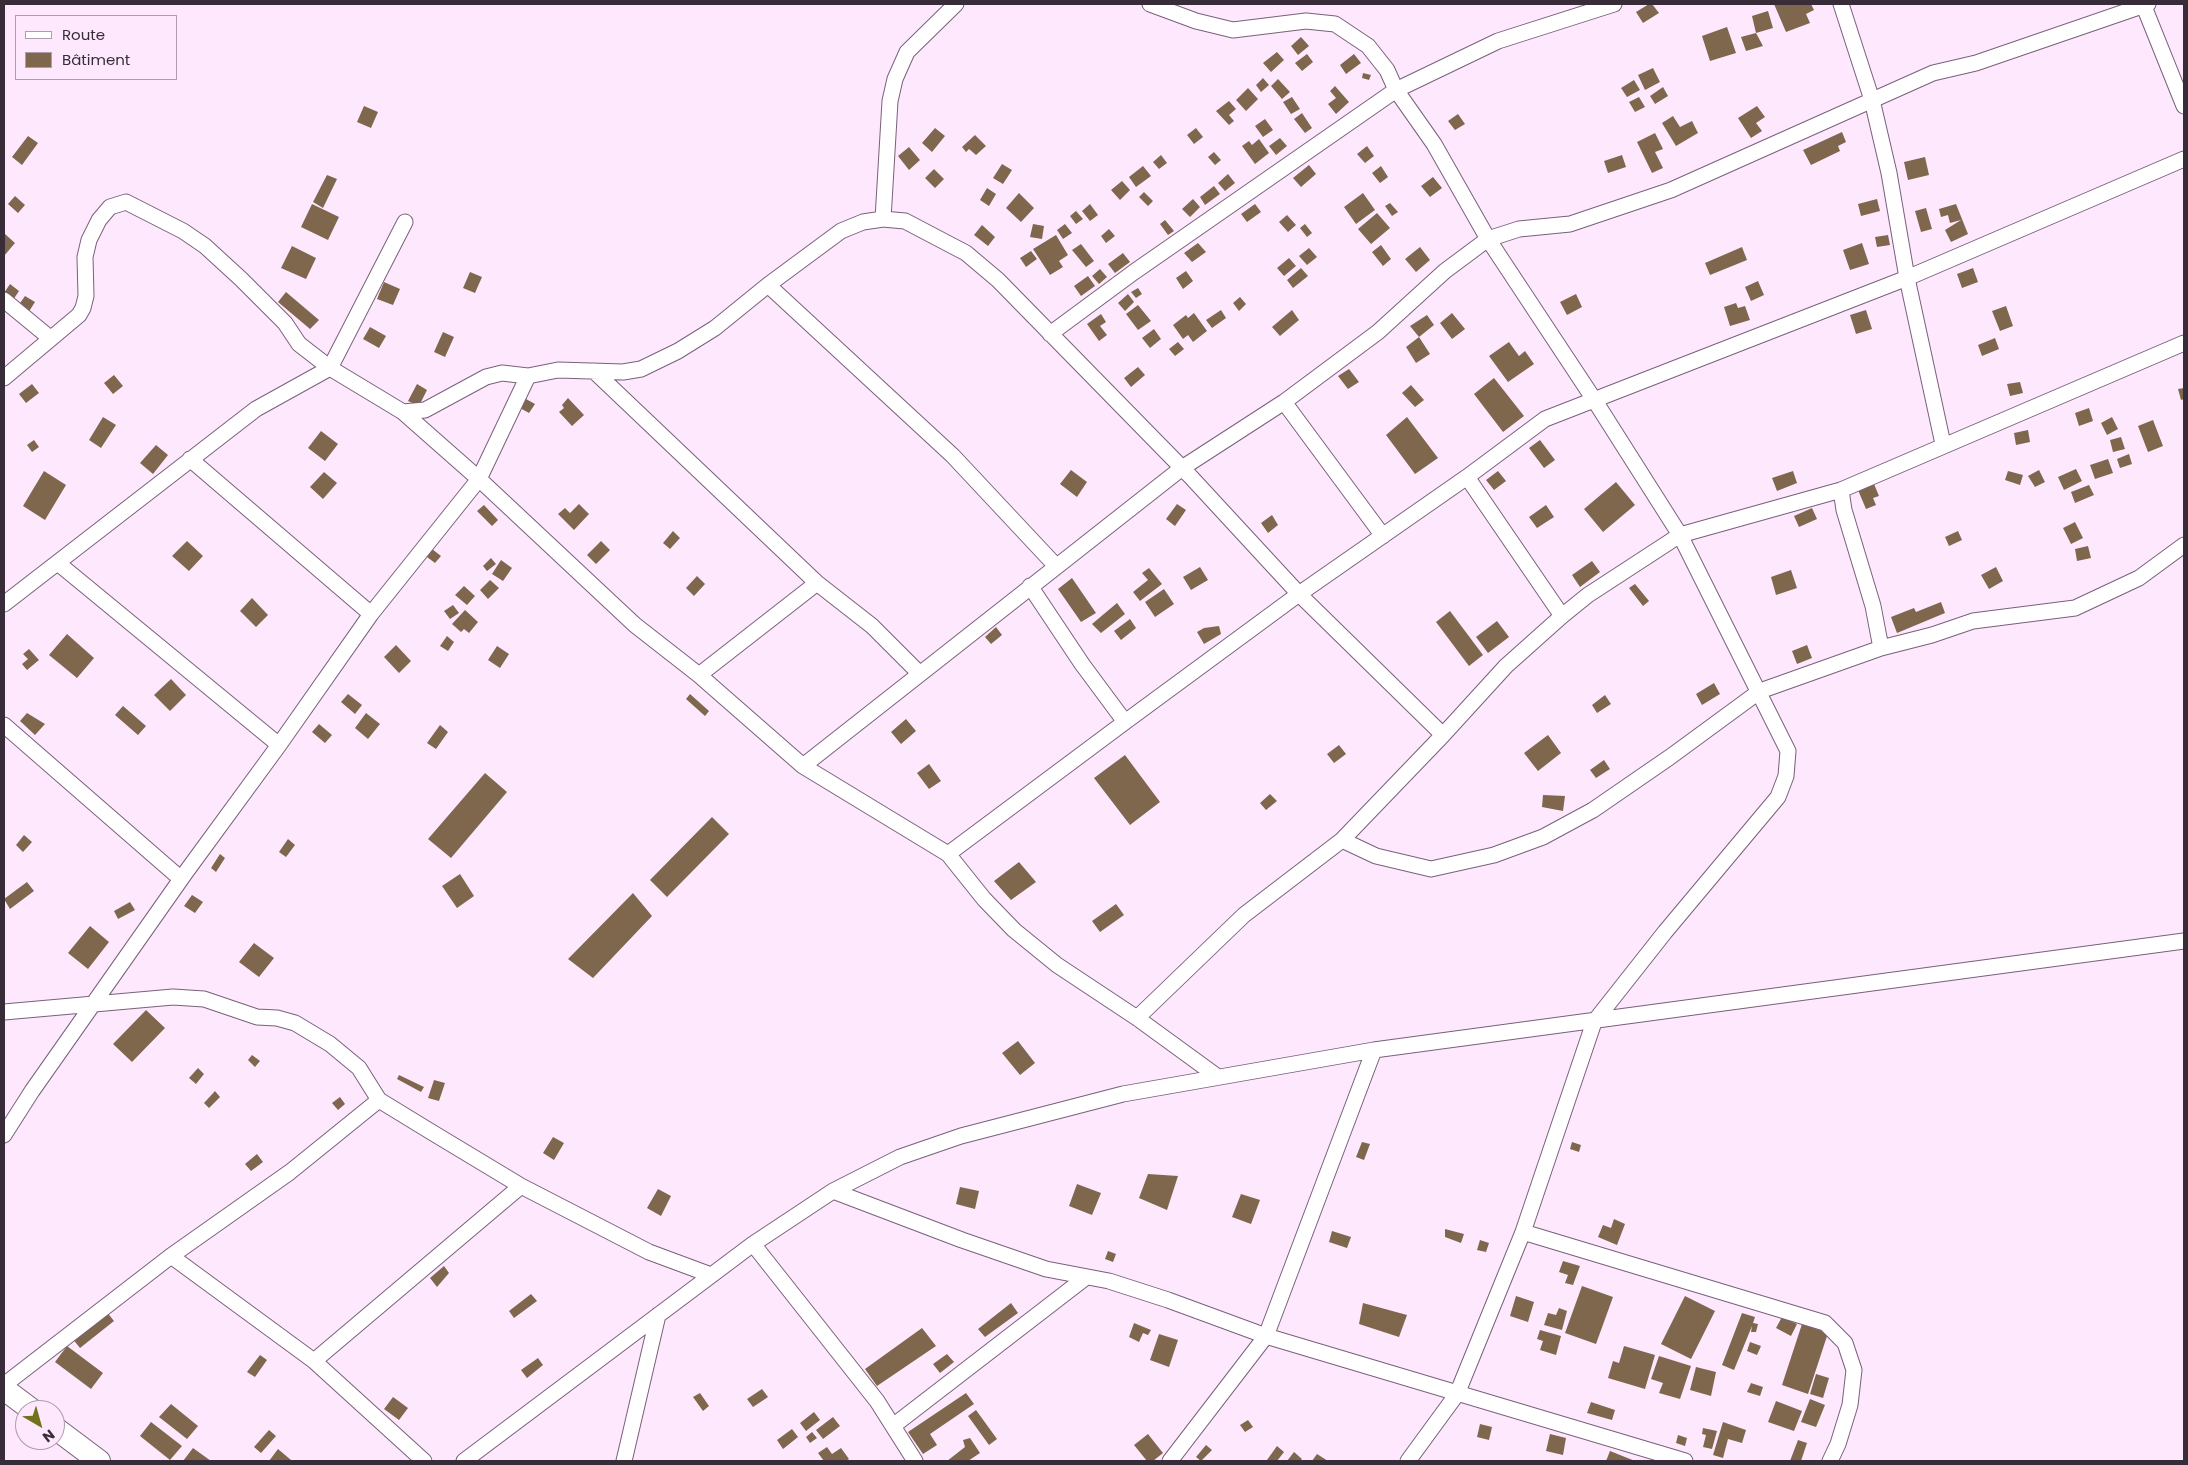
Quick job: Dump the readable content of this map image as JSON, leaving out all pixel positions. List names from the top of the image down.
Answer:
{
  "legend": ["Route", "Bâtiment"],
  "north": "bottom right"
}
